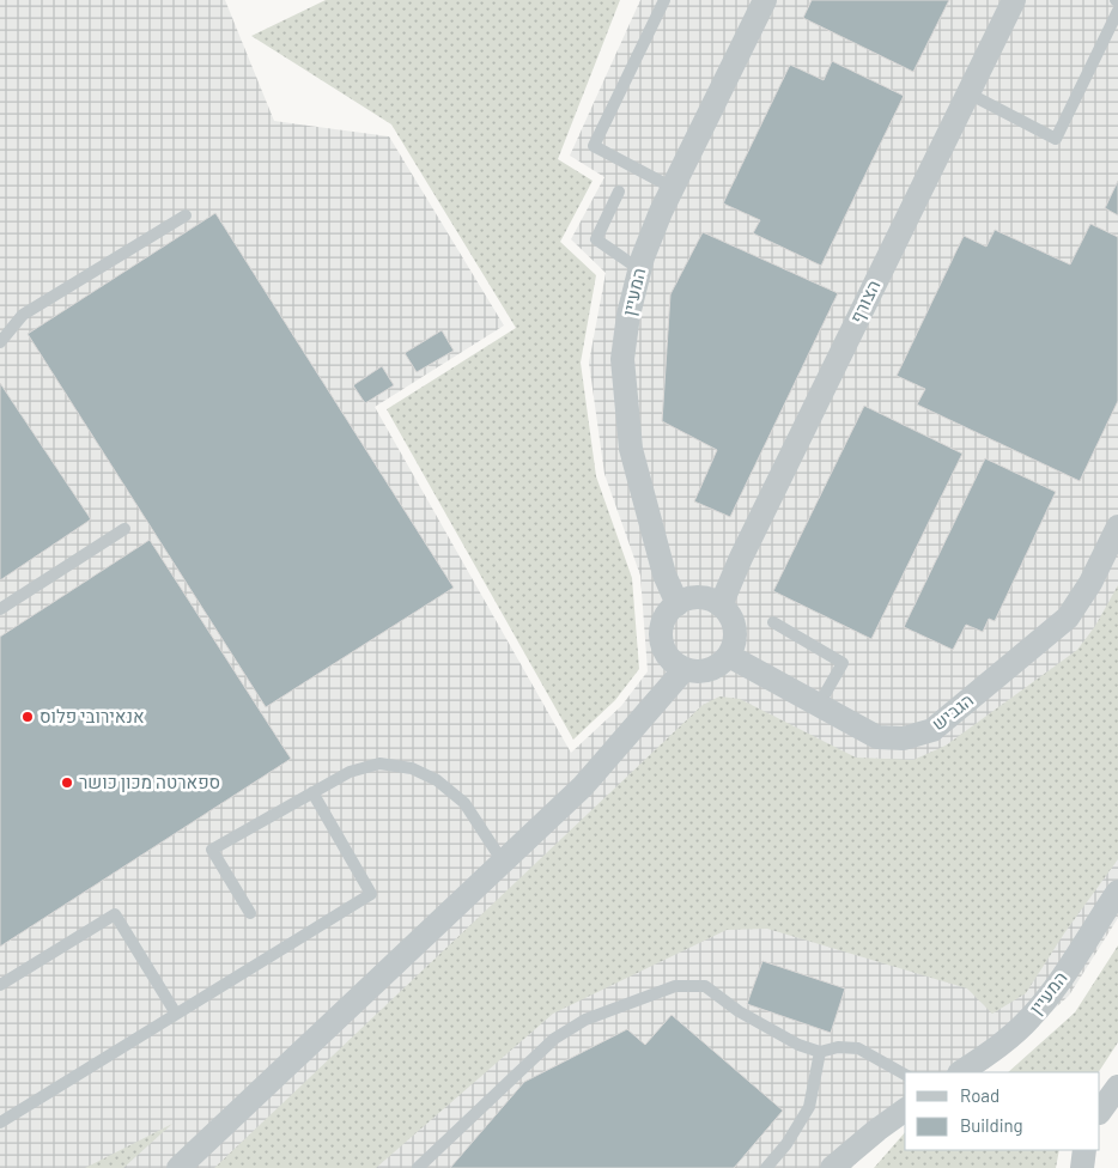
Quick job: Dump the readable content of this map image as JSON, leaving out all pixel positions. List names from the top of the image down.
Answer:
{
  "streets": {
    "street": ["המעיין", "הצורף", "הגביש"]
  },
  "crossings": [
    ["המעיין", "הצורף"],
    ["המעיין", "הגביש"],
    ["הצורף", "הגביש"]
  ],
  "places": ["אנאירובי פלוס", "ספארטה מכון כושר"],
  "legend": ["Road", "Building"]
}
